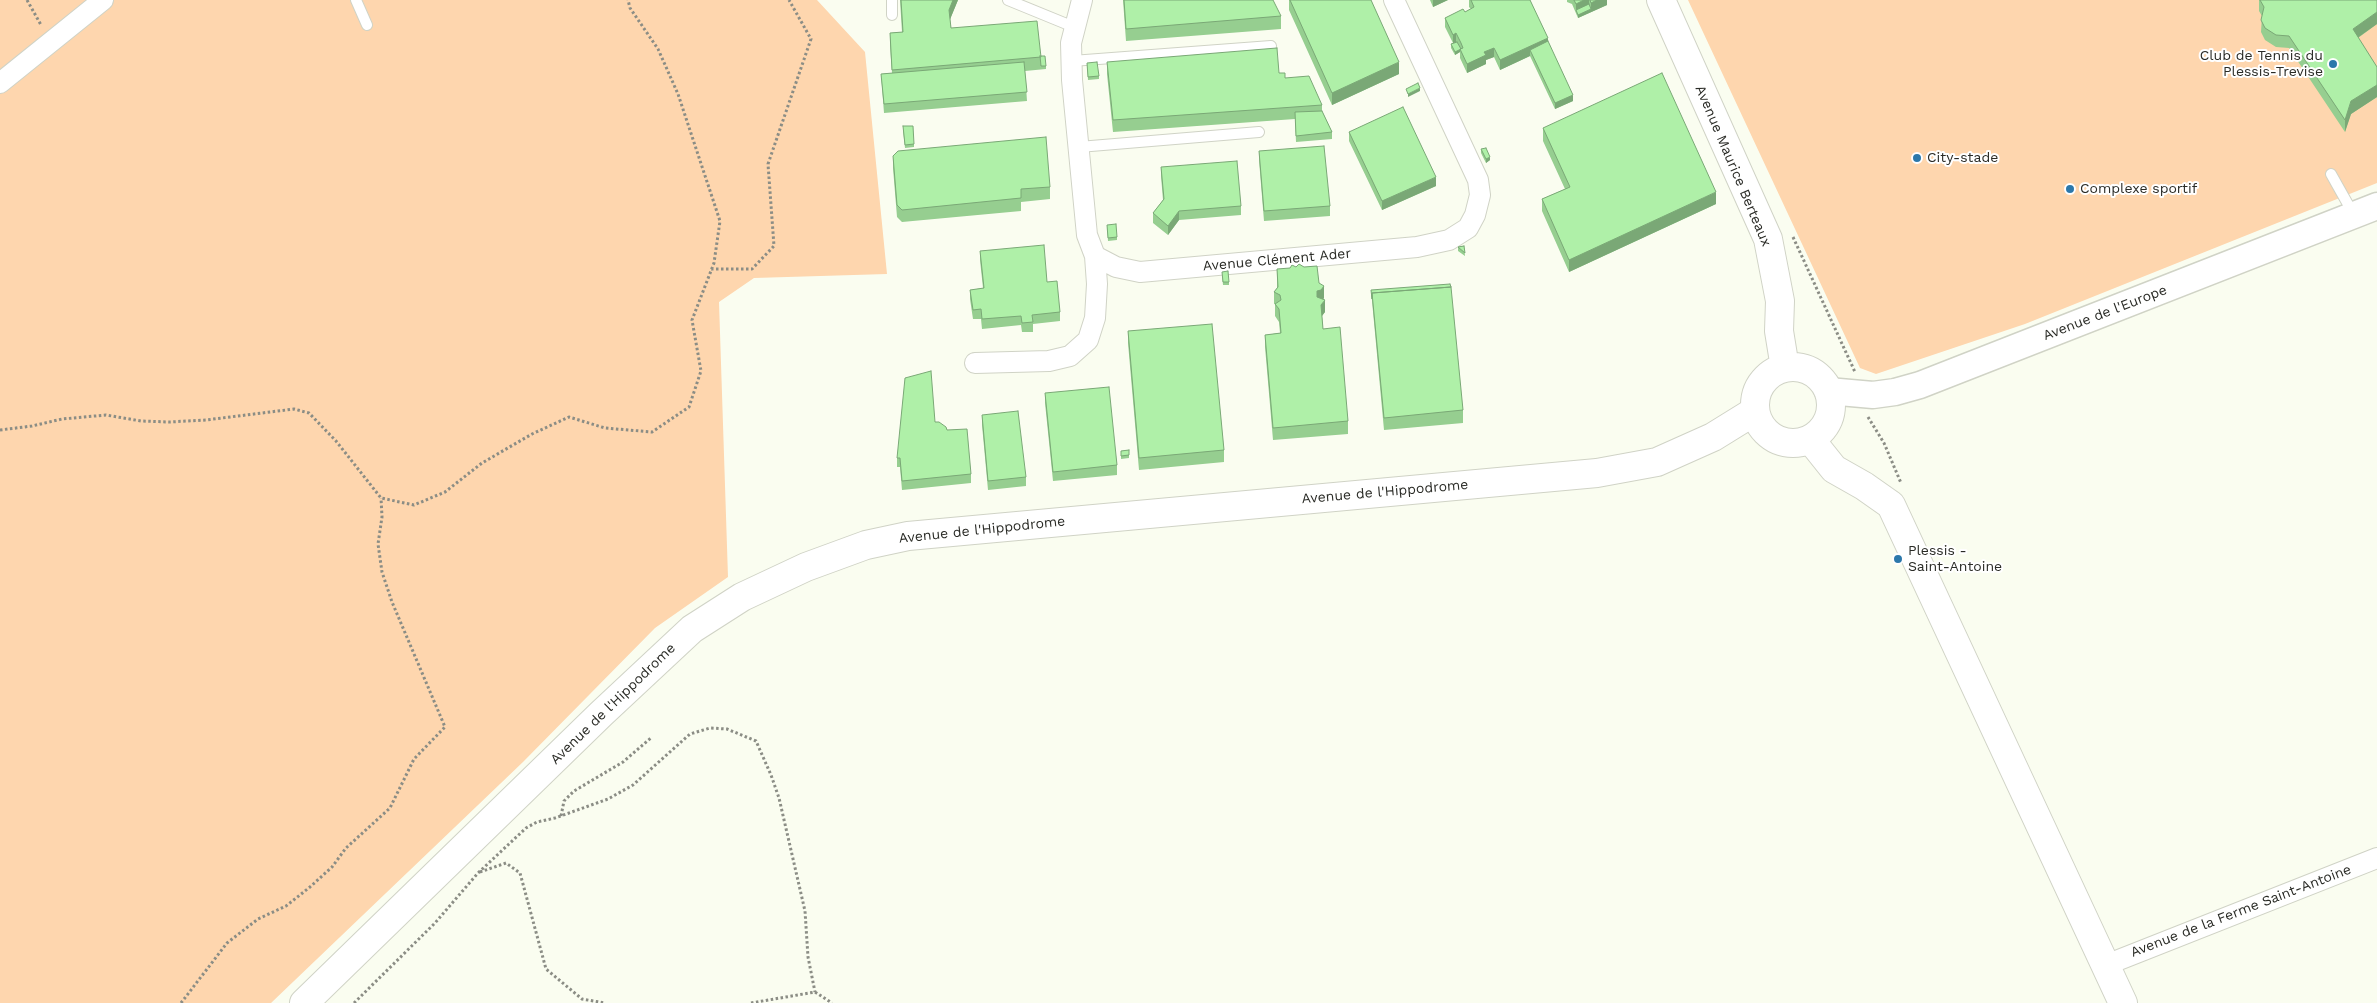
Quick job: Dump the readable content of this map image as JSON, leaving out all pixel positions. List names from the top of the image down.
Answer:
{
  "streets": {
    "main road": ["Avenue Maurice Berteaux", "Avenue de l'Hippodrome"],
    "street": ["Avenue Clément Ader", "Avenue de l'Europe", "Avenue de la Ferme Saint-Antoine"]
  },
  "crossings": [
    ["Avenue Maurice Berteaux", "Avenue de l'Europe"],
    ["Avenue Maurice Berteaux", "Avenue de l'Hippodrome"],
    ["Avenue de l'Europe", "Avenue de l'Hippodrome"]
  ],
  "places": [
    "Club de Tennis du Plessis-Trevise",
    "City-stade",
    "Complexe sportif",
    "Plessis - Saint-Antoine"
  ]
}
